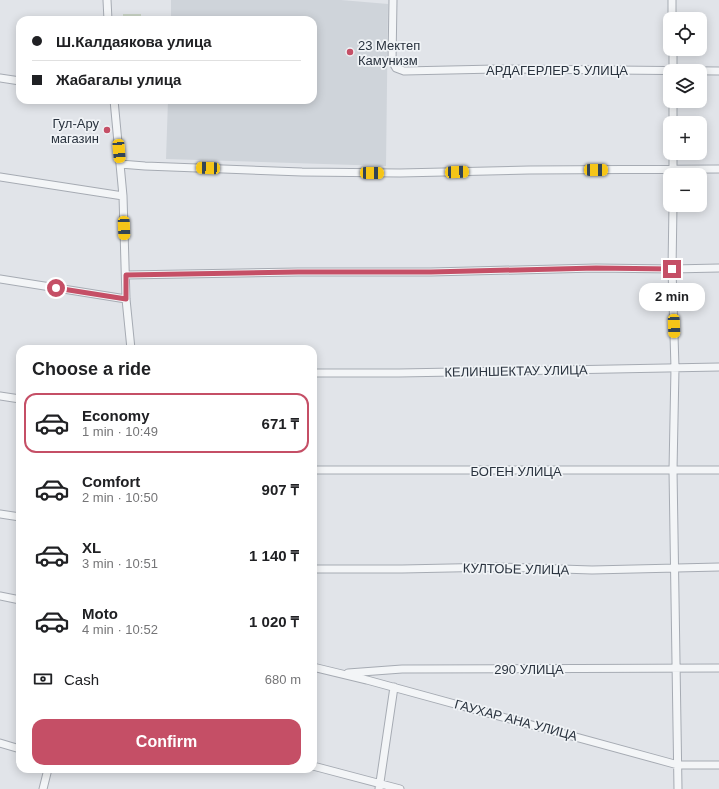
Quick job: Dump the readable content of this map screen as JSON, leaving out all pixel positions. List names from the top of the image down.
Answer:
{
  "streets": {
    "street": [
      "АРДАГЕРЛЕР 5 УЛИЦА",
      "КЕЛИНШЕКТАУ УЛИЦА",
      "БОГЕН УЛИЦА",
      "КУЛТОЬЕ УЛИЦА",
      "290 УЛИЦА",
      "ГАУХАР АНА УЛИЦА"
    ]
  },
  "crossings": [
    ["290 УЛИЦА", "ГАУХАР АНА УЛИЦА"]
  ],
  "places": ["23 Мектеп Камунизм", "Гул-Ару магазин"],
  "page": {
    "map_buttons": ["+", "−"],
    "banner": ["Ш.Калдаякова улица", "Жабагалы улица"],
    "bubble": "2 min",
    "heading": "Choose a ride",
    "list": [
      {
        "name": "Economy",
        "note": "1 min · 10:49",
        "value": "671 ₸"
      },
      {
        "name": "Comfort",
        "note": "2 min · 10:50",
        "value": "907 ₸"
      },
      {
        "name": "XL",
        "note": "3 min · 10:51",
        "value": "1 140 ₸"
      },
      {
        "name": "Moto",
        "note": "4 min · 10:52",
        "value": "1 020 ₸"
      }
    ],
    "pay": ["Cash", "680 m"],
    "buttons": "Confirm"
  }
}
